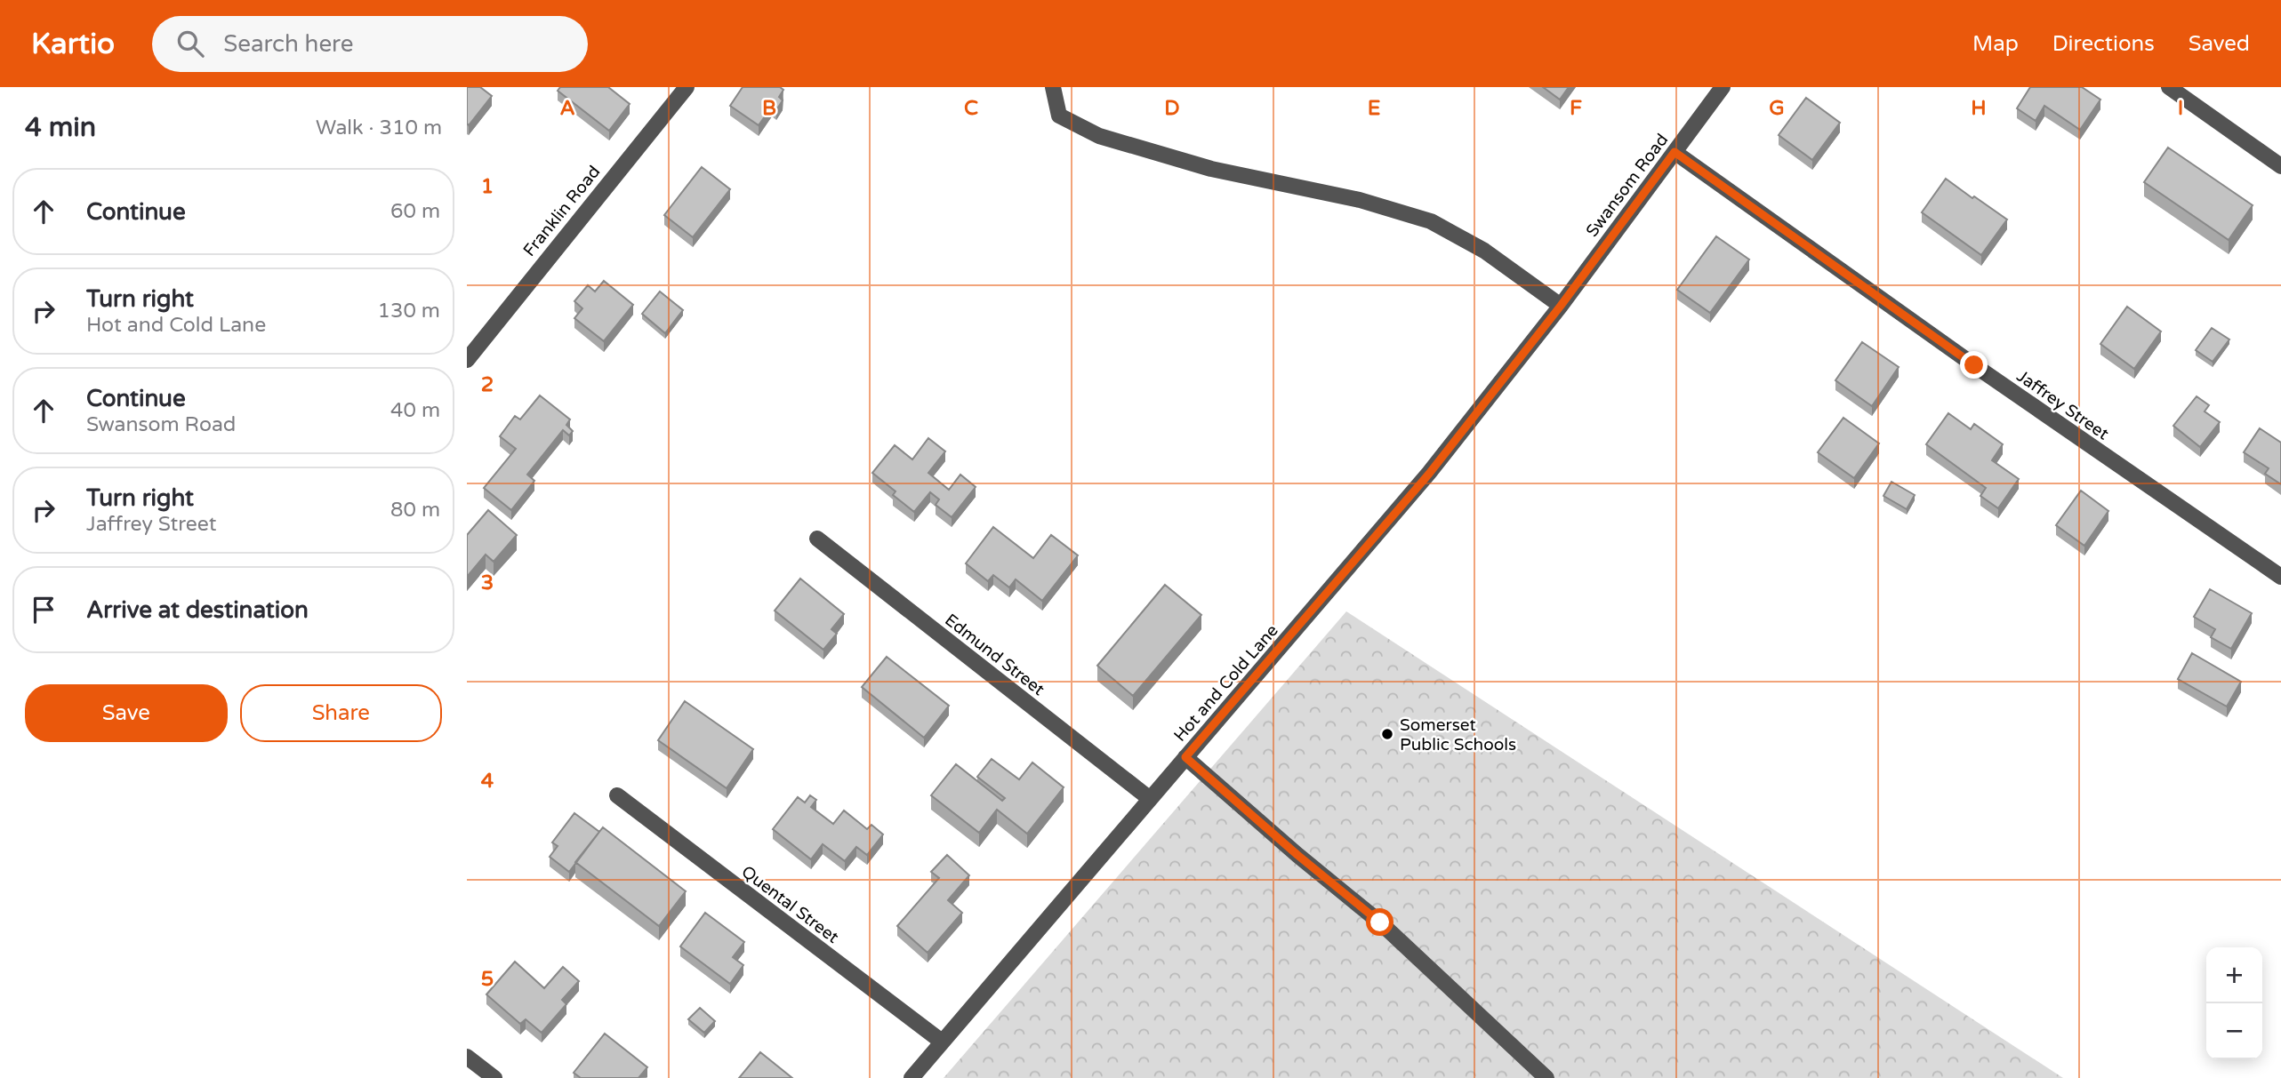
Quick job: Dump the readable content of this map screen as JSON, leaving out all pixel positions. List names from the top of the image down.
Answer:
{
  "streets": {
    "street": [
      "Swansom Road",
      "Franklin Road",
      "Jaffrey Street",
      "Edmund Street",
      "Hot and Cold Lane",
      "Quental Street"
    ]
  },
  "crossings": [
    ["Swansom Road", "Jaffrey Street"],
    ["Swansom Road", "Hot and Cold Lane"],
    ["Edmund Street", "Hot and Cold Lane"],
    ["Hot and Cold Lane", "Quental Street"]
  ],
  "places": ["Somerset Public Schools"],
  "page": {
    "header": "Kartio",
    "search": "Search here",
    "nav": ["Map", "Directions", "Saved"],
    "heading": ["4 min", "Walk · 310 m"],
    "list": [
      ["Continue", "60 m"],
      ["Turn right", "Hot and Cold Lane", "130 m"],
      ["Continue", "Swansom Road", "40 m"],
      ["Turn right", "Jaffrey Street", "80 m"],
      "Arrive at destination"
    ],
    "buttons": ["Save", "Share"],
    "map_buttons": ["+", "−"]
  },
  "grid": {
    "columns": [
      "A",
      "B",
      "C",
      "D",
      "E",
      "F",
      "G",
      "H",
      "I"
    ],
    "rows": [
      "1",
      "2",
      "3",
      "4",
      "5"
    ]
  }
}
